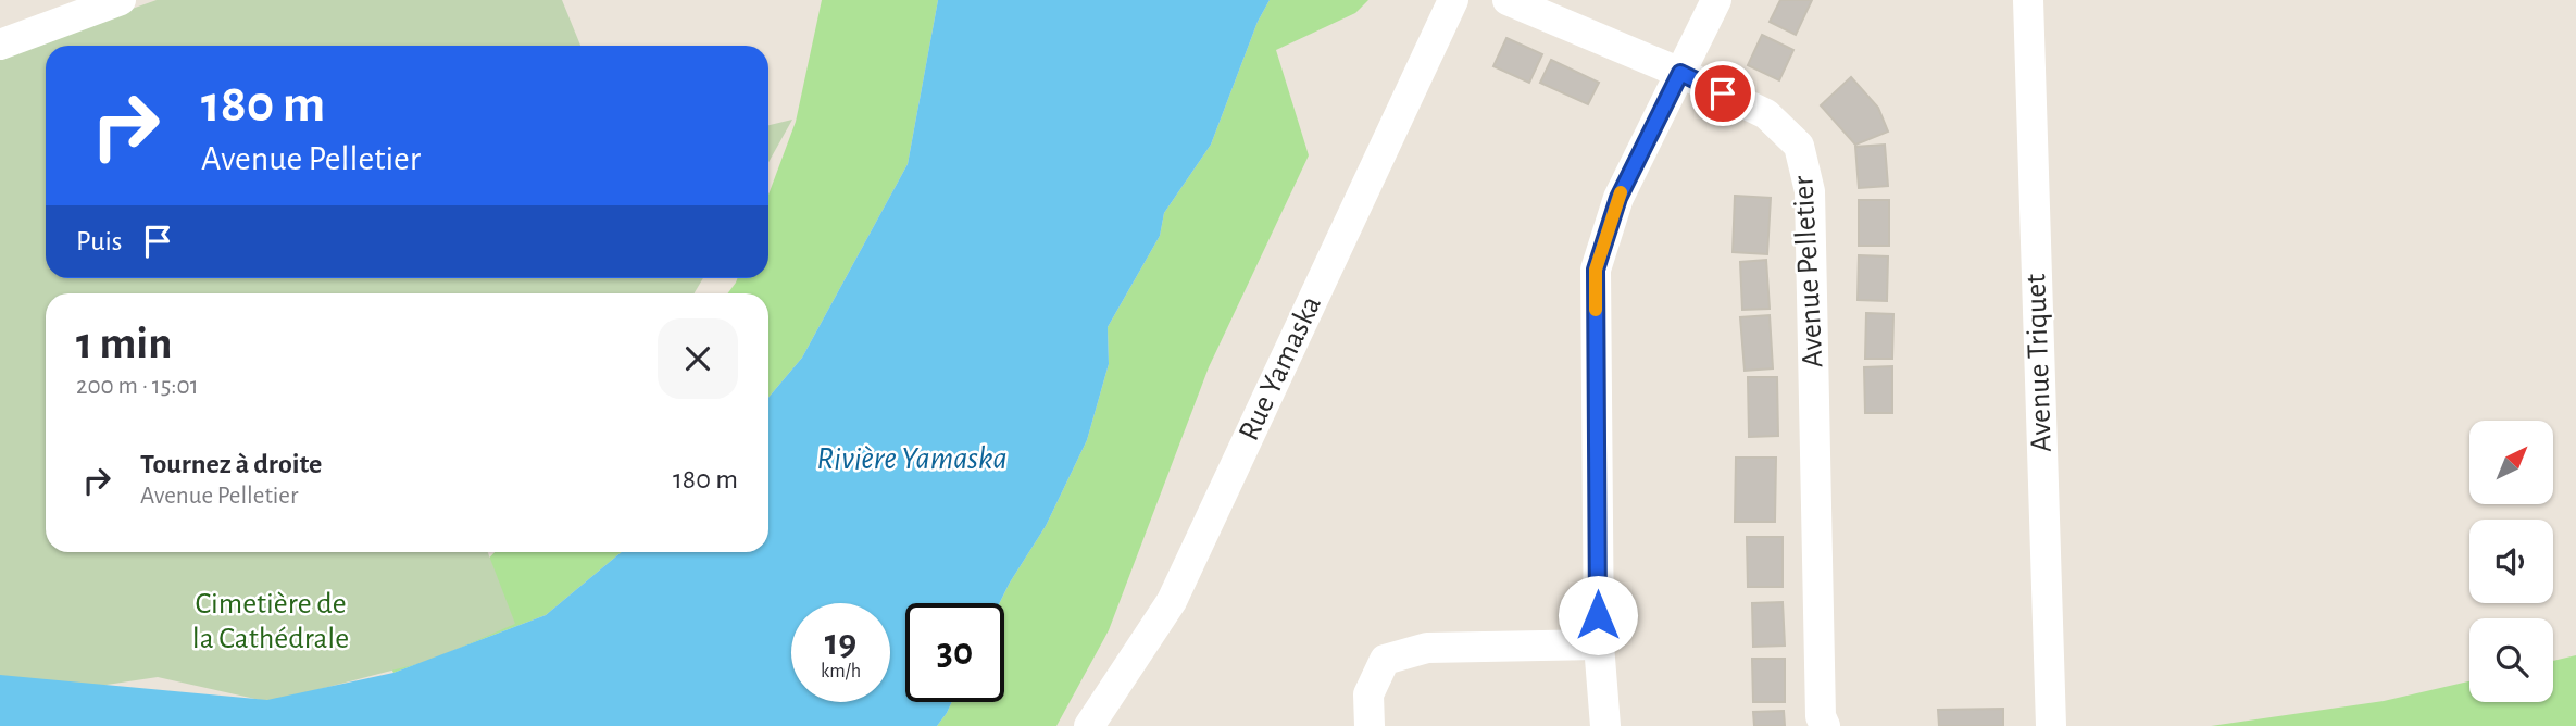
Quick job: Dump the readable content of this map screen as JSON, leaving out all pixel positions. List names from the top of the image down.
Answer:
{
  "streets": {
    "street": ["Avenue Pelletier", "Avenue Triquet", "Rue Yamaska"]
  },
  "water": ["Rivière Yamaska"],
  "parks": ["Cimetière de la Cathédrale"],
  "north": "top right",
  "page": {
    "turn": ["180 m", "Avenue Pelletier"],
    "then": "Puis",
    "heading": ["1 min", "200 m · 15:01"],
    "list": [
      {
        "name": "Tournez à droite",
        "note": "Avenue Pelletier",
        "value": "180 m"
      }
    ],
    "speed": "19 km/h",
    "limit": "30"
  }
}
